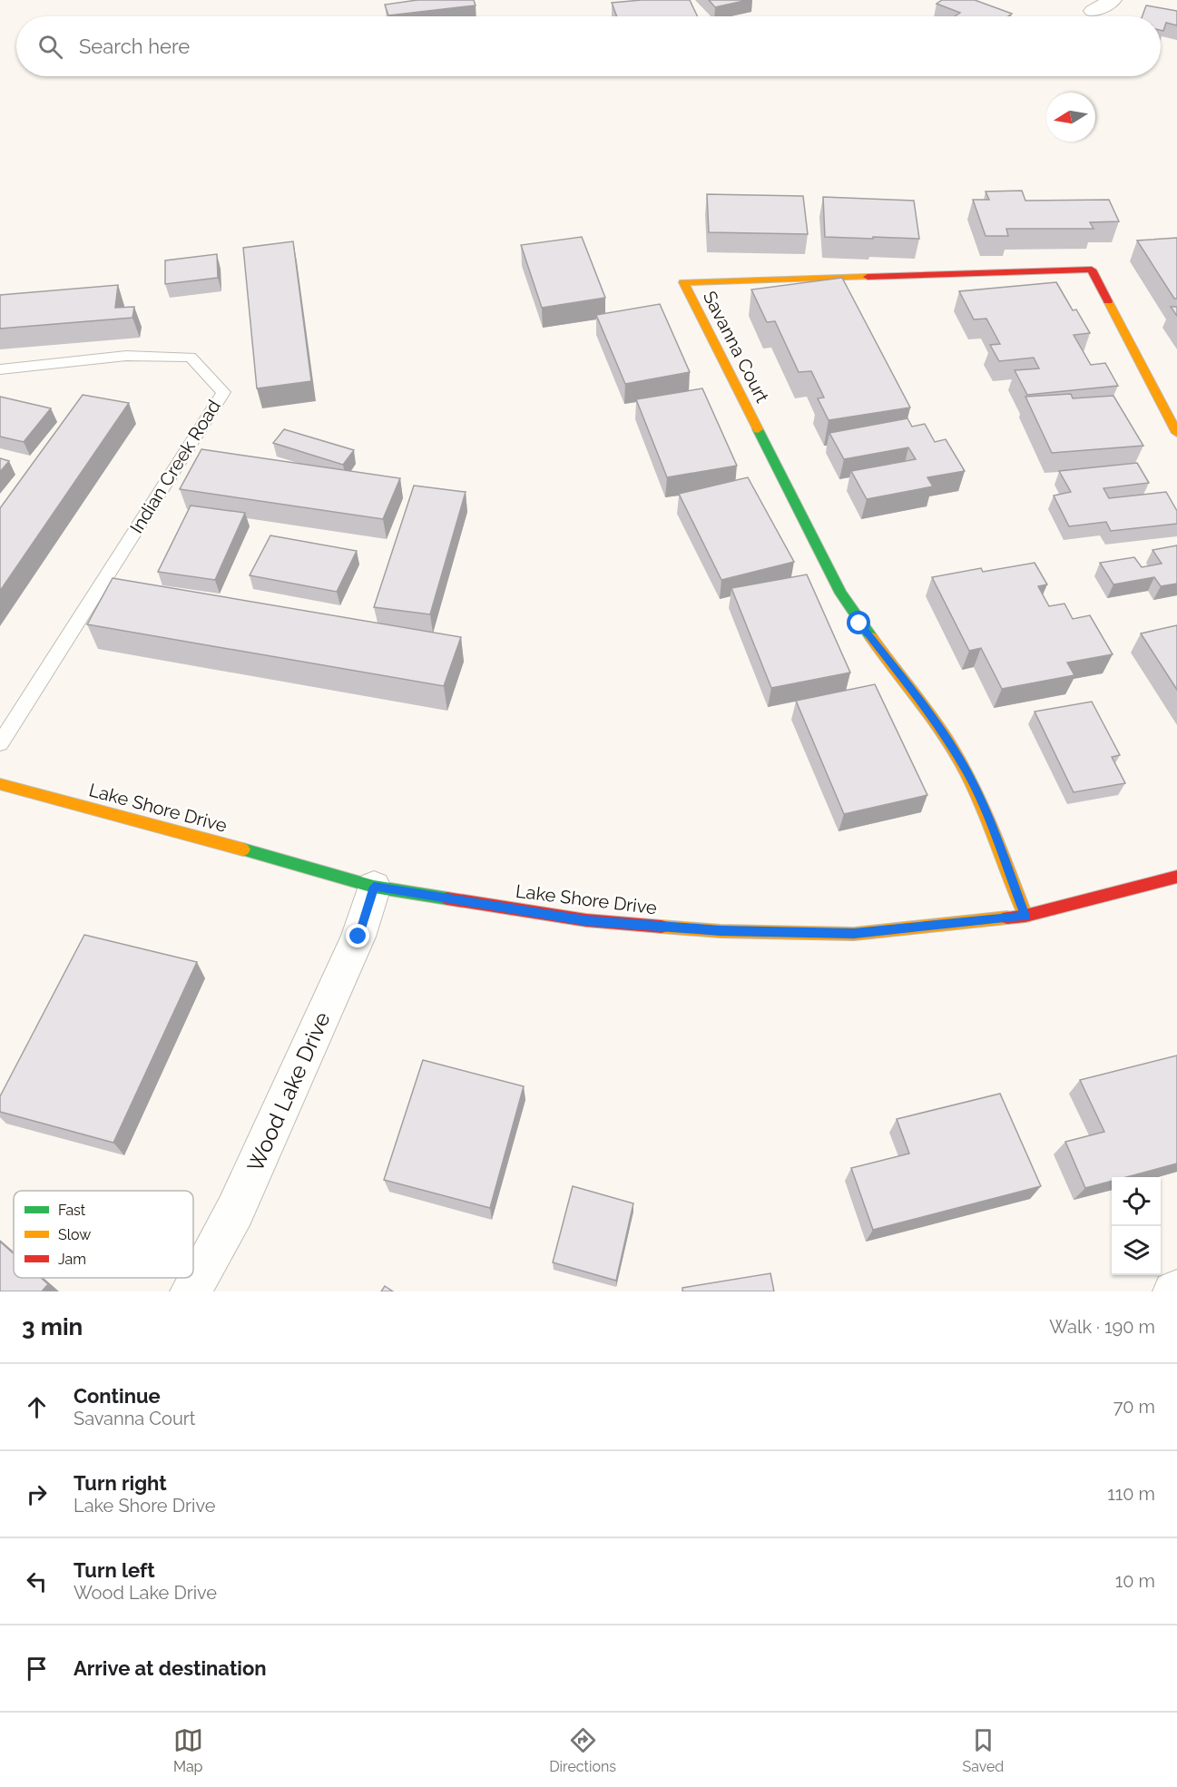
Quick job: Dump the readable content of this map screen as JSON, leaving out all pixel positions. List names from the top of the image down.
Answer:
{
  "streets": {
    "street": ["Savanna Court", "Lake Shore Drive", "Wood Lake Drive"],
    "lane": ["Indian Creek Road"]
  },
  "crossings": [
    ["Savanna Court", "Lake Shore Drive"],
    ["Lake Shore Drive", "Wood Lake Drive"]
  ],
  "legend": ["Fast", "Slow", "Jam"],
  "north": "left",
  "page": {
    "search": "Search here",
    "heading": ["3 min", "Walk · 190 m"],
    "list": [
      ["Continue", "Savanna Court", "70 m"],
      ["Turn right", "Lake Shore Drive", "110 m"],
      ["Turn left", "Wood Lake Drive", "10 m"],
      "Arrive at destination"
    ],
    "nav": ["Map", "Directions", "Saved"]
  }
}
